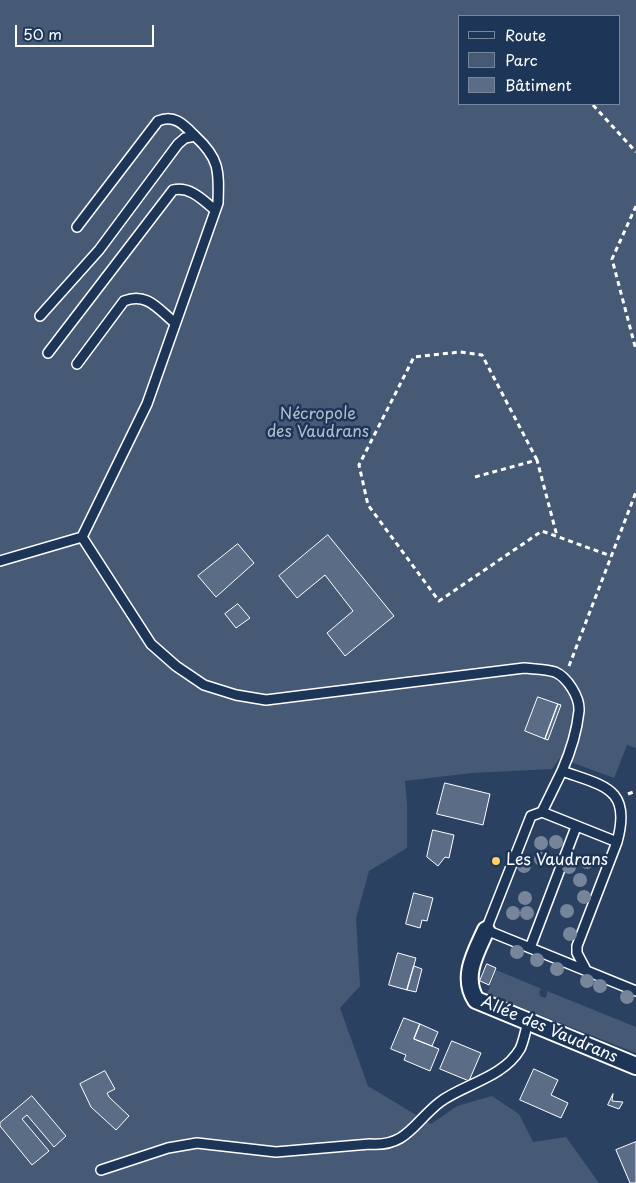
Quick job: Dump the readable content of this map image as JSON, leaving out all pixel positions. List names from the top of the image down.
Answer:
{
  "streets": {
    "street": ["Allée des Vaudrans"]
  },
  "parks": ["Nécropole des Vaudrans"],
  "places": ["Les Vaudrans"],
  "legend": ["Route", "Parc", "Bâtiment"],
  "scale_bar": "50 m"
}
